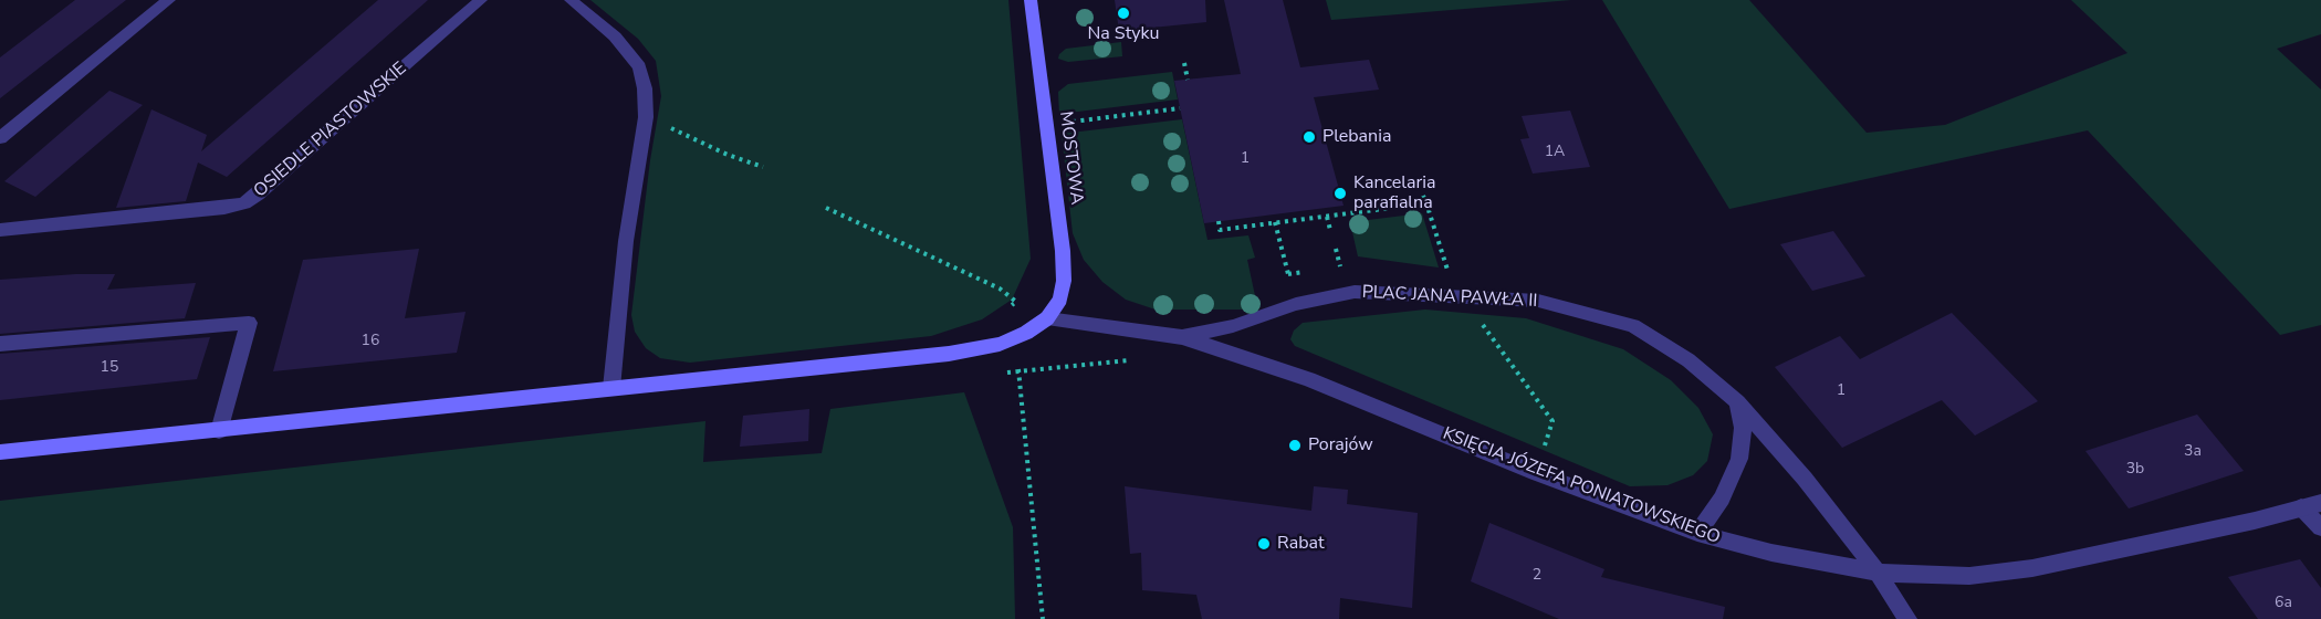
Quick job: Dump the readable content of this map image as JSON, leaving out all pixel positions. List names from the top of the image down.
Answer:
{
  "streets": {
    "street": [
      "OSIEDLE PIASTOWSKIE",
      "MOSTOWA",
      "PLAC JANA PAWŁA II",
      "KSIĘCIA JÓZEFA PONIATOWSKIEGO"
    ]
  },
  "crossings": [
    ["MOSTOWA", "KSIĘCIA JÓZEFA PONIATOWSKIEGO"],
    ["PLAC JANA PAWŁA II", "KSIĘCIA JÓZEFA PONIATOWSKIEGO"]
  ],
  "places": [
    "Na Styku",
    "Plebania",
    "Kancelaria parafialna",
    "Porajów",
    "Rabat"
  ],
  "house_numbers": [
    "1A",
    "1",
    "16",
    "15",
    "1",
    "3a",
    "3b",
    "2",
    "6a"
  ]
}
